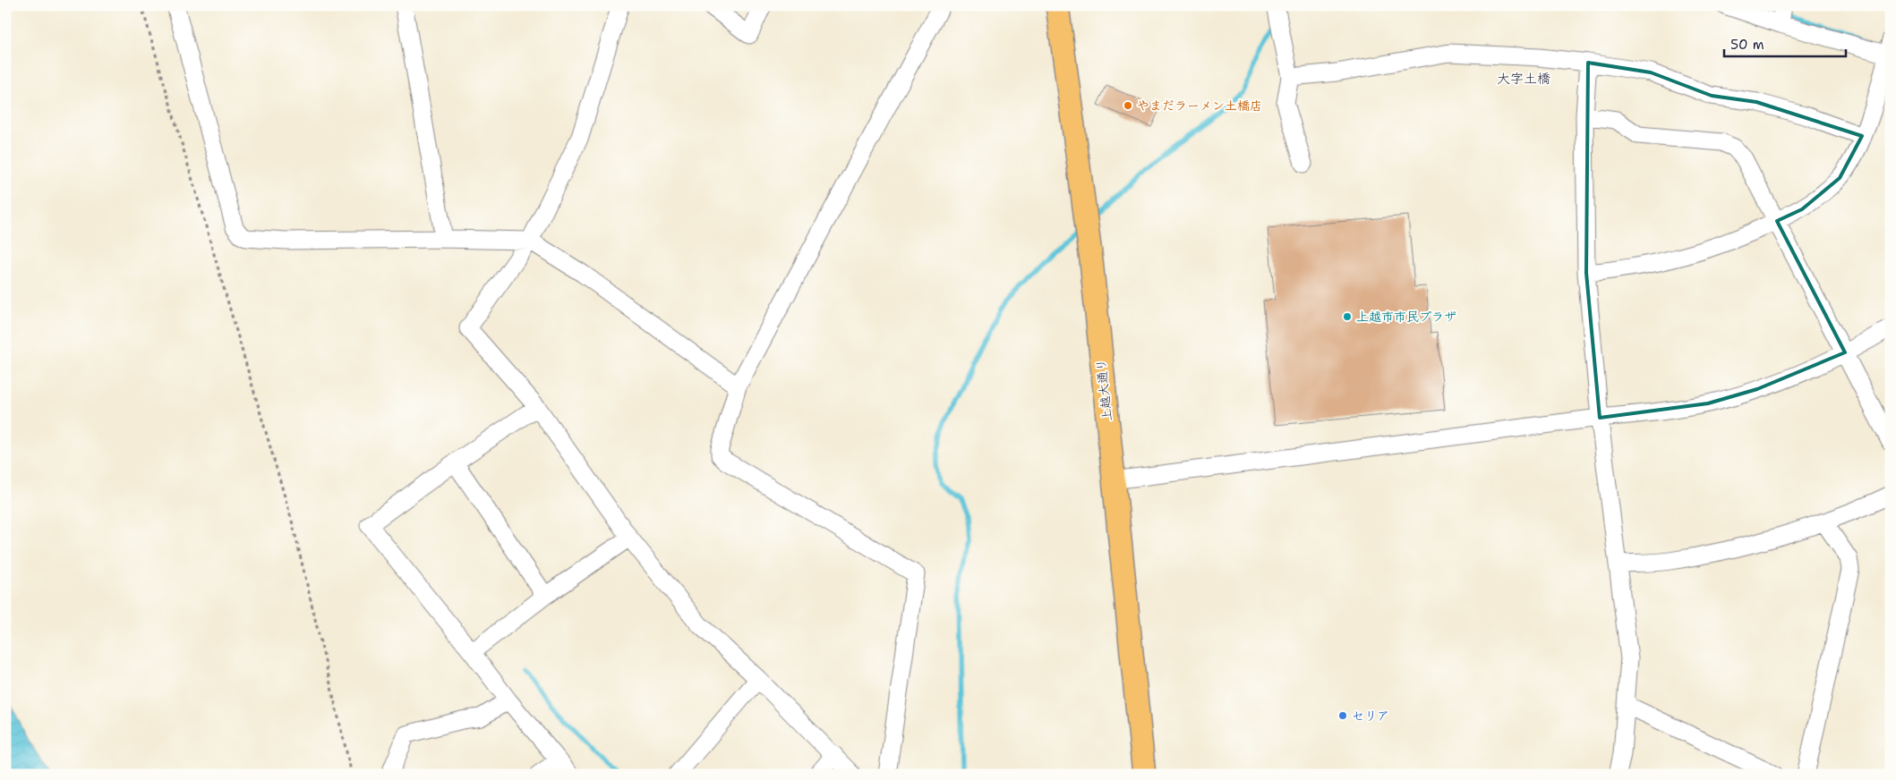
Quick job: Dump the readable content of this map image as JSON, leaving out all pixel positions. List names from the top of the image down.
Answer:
{
  "streets": {
    "main road": ["上越大通り"]
  },
  "districts": ["大字土橋"],
  "places": ["やまだラーメン土橋店", "上越市市民プラザ", "セリア"],
  "scale_bar": "50 m"
}
